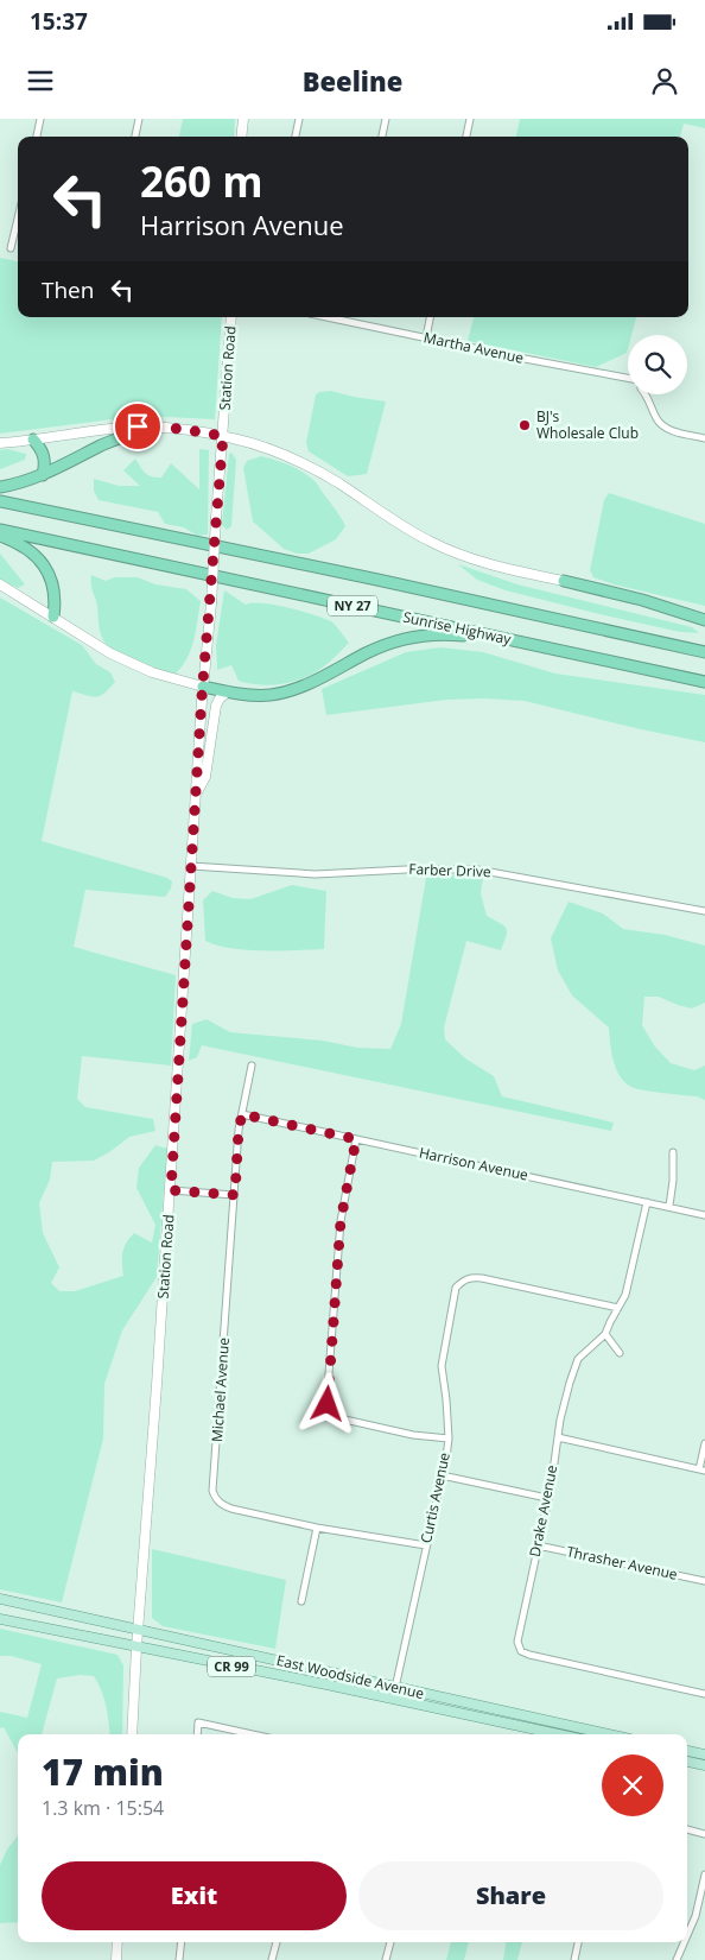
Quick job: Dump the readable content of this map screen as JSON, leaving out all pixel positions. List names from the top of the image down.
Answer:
{
  "streets": {
    "highway": ["NY 27", "Sunrise Highway"],
    "main road": ["Station Road", "CR 99", "East Woodside Avenue"],
    "street": [
      "Martha Avenue",
      "Farber Drive",
      "Harrison Avenue",
      "Michael Avenue",
      "Curtis Avenue",
      "Drake Avenue",
      "Thrasher Avenue"
    ]
  },
  "crossings": [
    ["Station Road", "Farber Drive"],
    ["Station Road", "East Woodside Avenue"],
    ["Harrison Avenue", "Michael Avenue"],
    ["Harrison Avenue", "Drake Avenue"],
    ["Michael Avenue", "Curtis Avenue"],
    ["Curtis Avenue", "Drake Avenue"],
    ["Curtis Avenue", "East Woodside Avenue"],
    ["Drake Avenue", "Thrasher Avenue"]
  ],
  "places": ["BJ's Wholesale Club"],
  "page": {
    "status": "15:37",
    "header": "Beeline",
    "turn": ["260 m", "Harrison Avenue"],
    "then": "Then",
    "heading": ["17 min", "1.3 km · 15:54"],
    "buttons": ["Exit", "Share"]
  }
}
